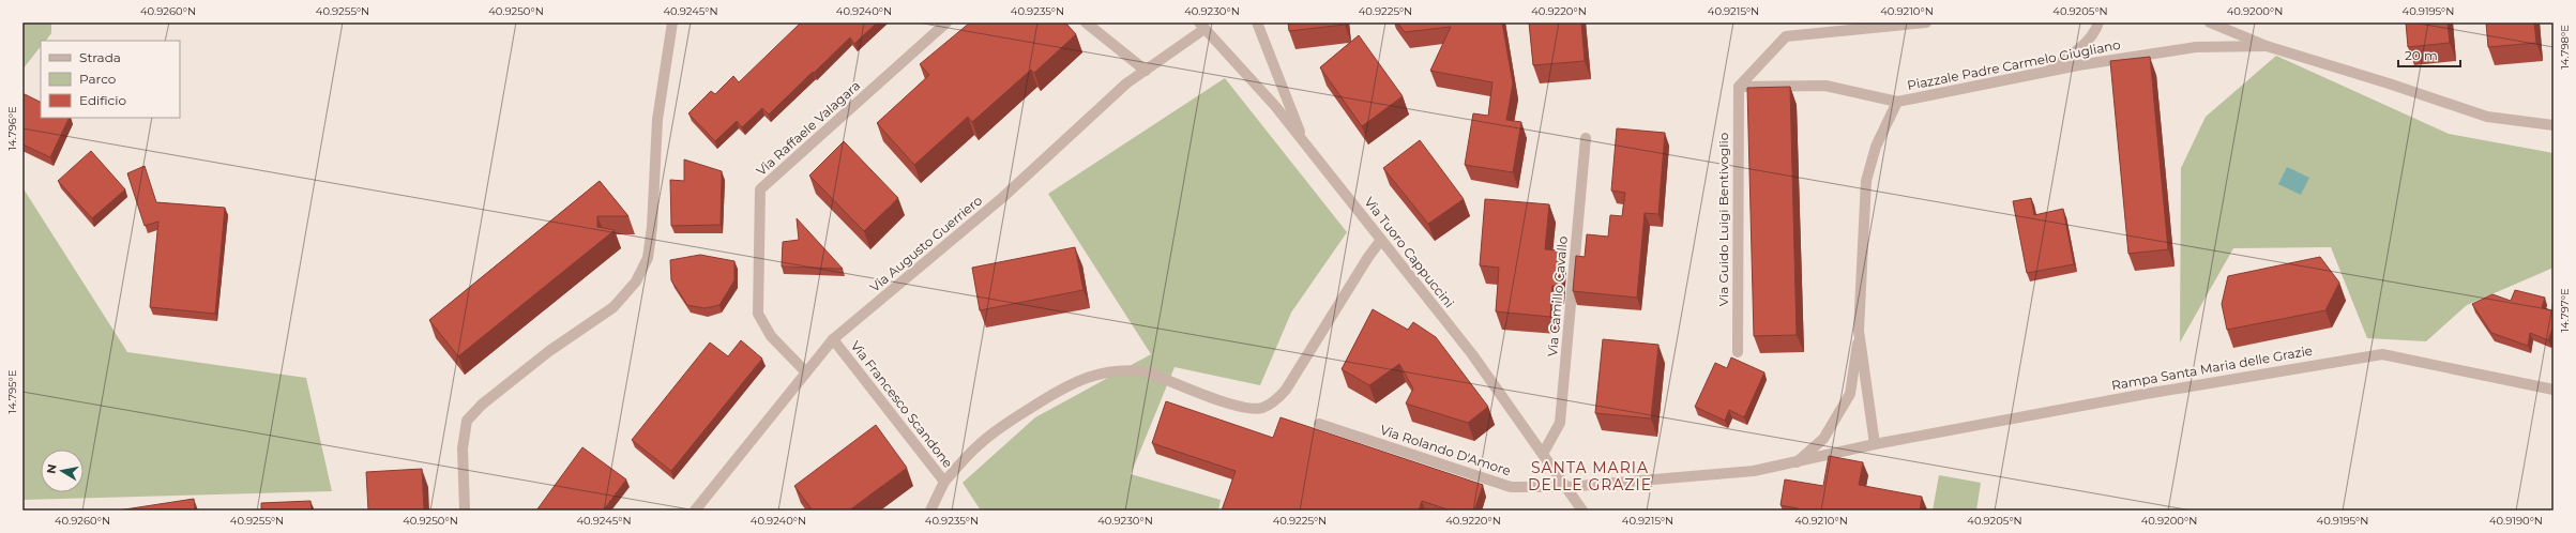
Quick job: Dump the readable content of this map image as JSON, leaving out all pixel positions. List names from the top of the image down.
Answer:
{
  "streets": {
    "street": [
      "Piazzale Padre Carmelo Giugliano",
      "Via Raffaele Valagara",
      "Via Guido Luigi Bentivoglio",
      "Via Augusto Guerriero",
      "Via Tuoro Cappuccini",
      "Via Camillo Cavallo",
      "Rampa Santa Maria delle Grazie",
      "Via Francesco Scandone",
      "Via Rolando D'Amore"
    ]
  },
  "crossings": [
    ["Piazzale Padre Carmelo Giugliano", "Rampa Santa Maria delle Grazie"],
    ["Piazzale Padre Carmelo Giugliano", "Via Rolando D'Amore"],
    ["Via Raffaele Valagara", "Via Augusto Guerriero"],
    ["Via Augusto Guerriero", "Via Tuoro Cappuccini"],
    ["Via Augusto Guerriero", "Via Francesco Scandone"],
    ["Via Tuoro Cappuccini", "Via Camillo Cavallo"],
    ["Via Tuoro Cappuccini", "Via Rolando D'Amore"],
    ["Rampa Santa Maria delle Grazie", "Via Rolando D'Amore"]
  ],
  "districts": ["SANTA MARIA DELLE GRAZIE"],
  "legend": ["Strada", "Parco", "Edificio"],
  "scale_bar": "20 m",
  "north": "left",
  "coordinates": [
    "40.9260°N",
    "40.9255°N",
    "40.9250°N",
    "40.9245°N",
    "40.9240°N",
    "40.9235°N",
    "40.9230°N",
    "40.9225°N",
    "40.9220°N",
    "40.9215°N",
    "40.9210°N",
    "40.9205°N",
    "40.9200°N",
    "40.9195°N",
    "14.798°E",
    "14.796°E",
    "14.797°E",
    "14.795°E",
    "40.9190°N"
  ]
}
